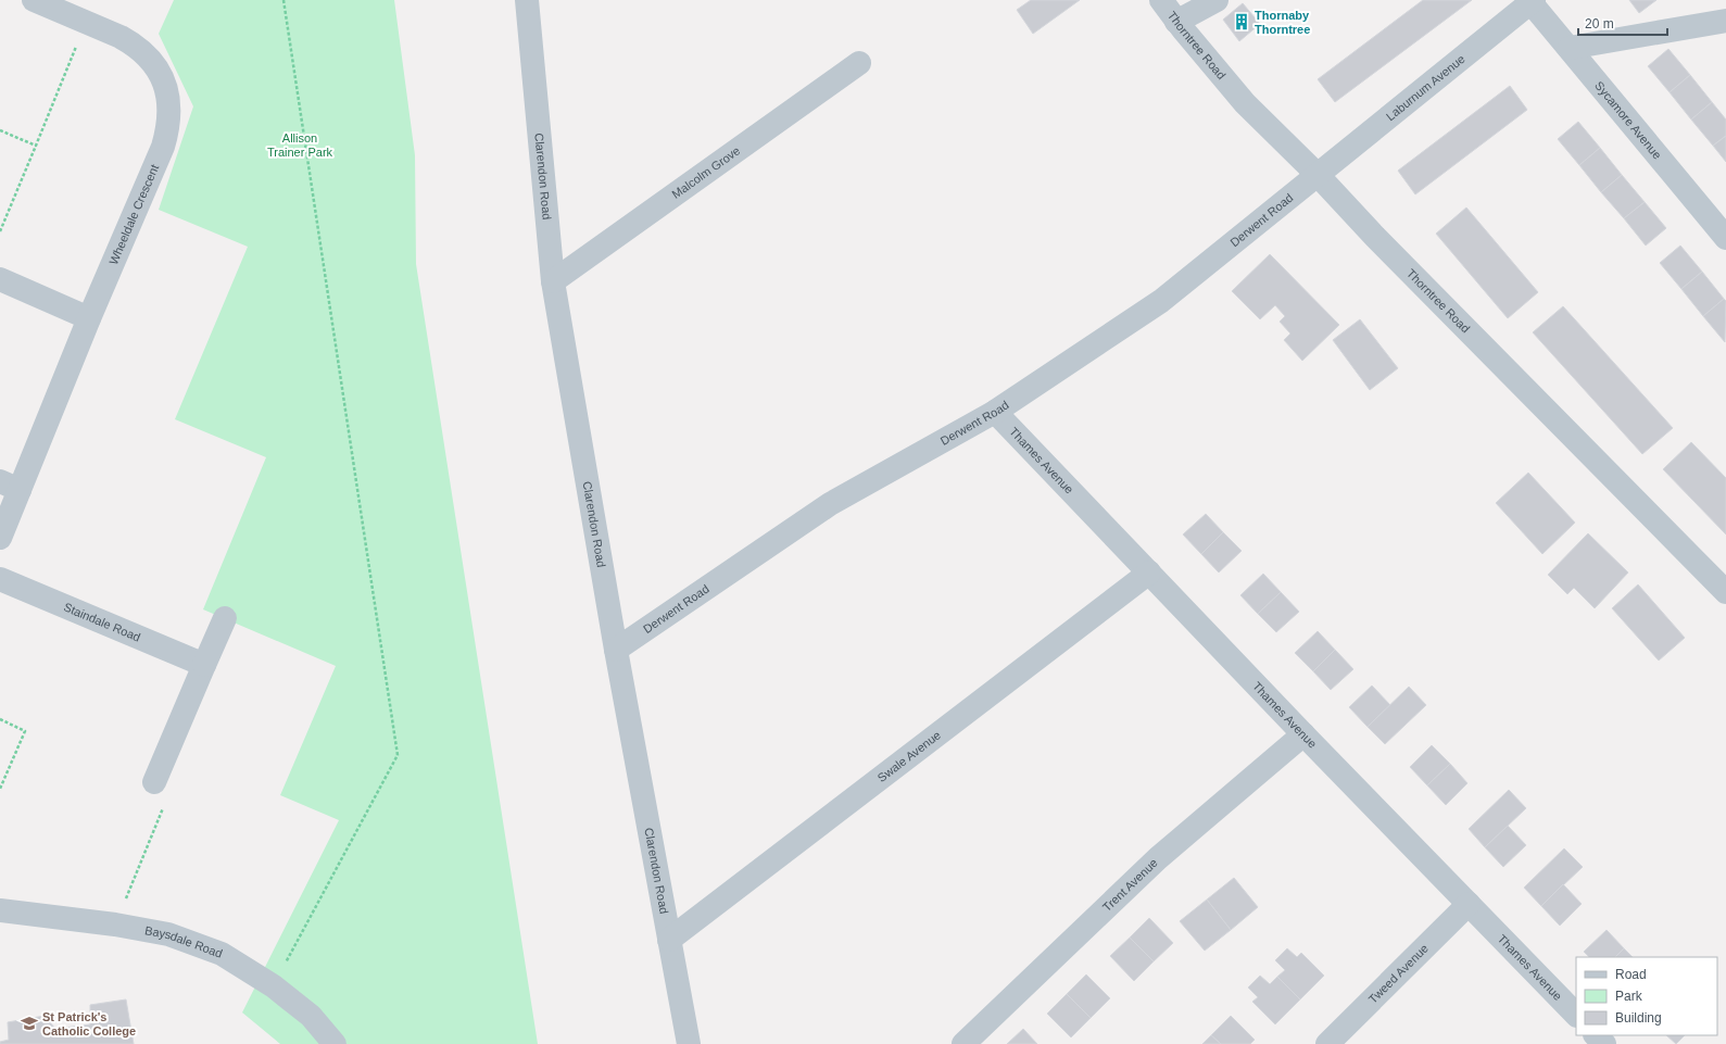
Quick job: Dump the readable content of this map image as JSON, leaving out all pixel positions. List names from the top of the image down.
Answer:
{
  "streets": {
    "street": [
      "Thorntree Road",
      "Laburnum Avenue",
      "Sycamore Avenue",
      "Malcolm Grove",
      "Clarendon Road",
      "Wheeldale Crescent",
      "Derwent Road",
      "Thames Avenue",
      "Staindale Road",
      "Swale Avenue",
      "Trent Avenue",
      "Baysdale Road",
      "Tweed Avenue"
    ]
  },
  "crossings": [
    ["Thorntree Road", "Laburnum Avenue"],
    ["Thorntree Road", "Derwent Road"],
    ["Laburnum Avenue", "Sycamore Avenue"],
    ["Laburnum Avenue", "Derwent Road"],
    ["Malcolm Grove", "Clarendon Road"],
    ["Clarendon Road", "Derwent Road"],
    ["Clarendon Road", "Swale Avenue"],
    ["Derwent Road", "Thames Avenue"],
    ["Thames Avenue", "Swale Avenue"],
    ["Thames Avenue", "Trent Avenue"],
    ["Thames Avenue", "Tweed Avenue"]
  ],
  "parks": ["Allison Trainer Park"],
  "places": {
    "building": ["Thornaby Thorntree"],
    "school or university": ["St Patrick's Catholic College"]
  },
  "legend": ["Road", "Park", "Building"],
  "scale_bar": "20 m"
}
